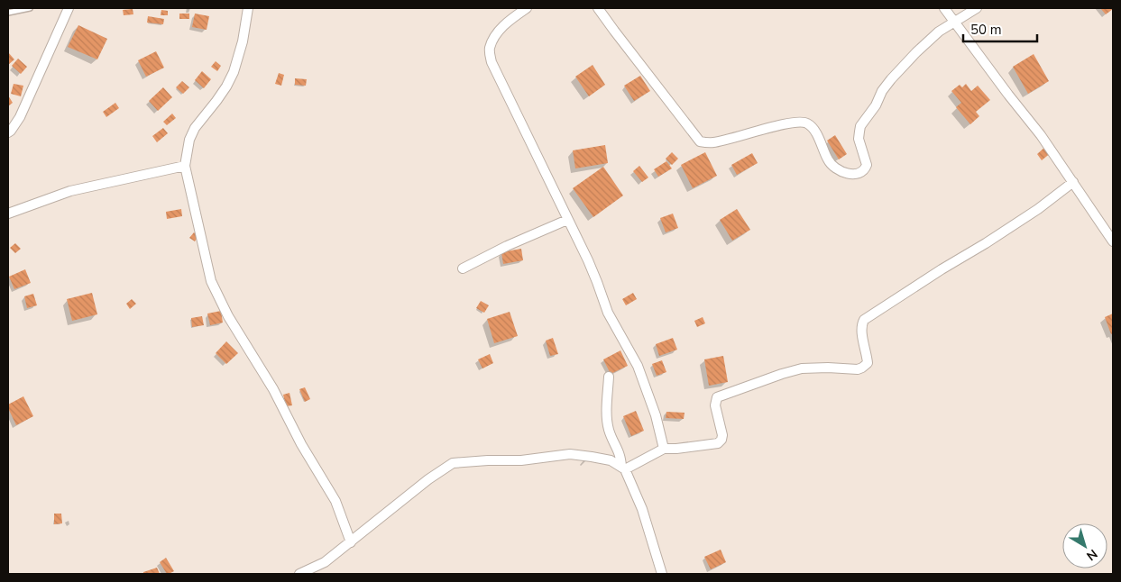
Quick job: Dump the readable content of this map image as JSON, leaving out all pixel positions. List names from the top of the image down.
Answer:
{
  "scale_bar": "50 m",
  "north": "bottom right"
}
